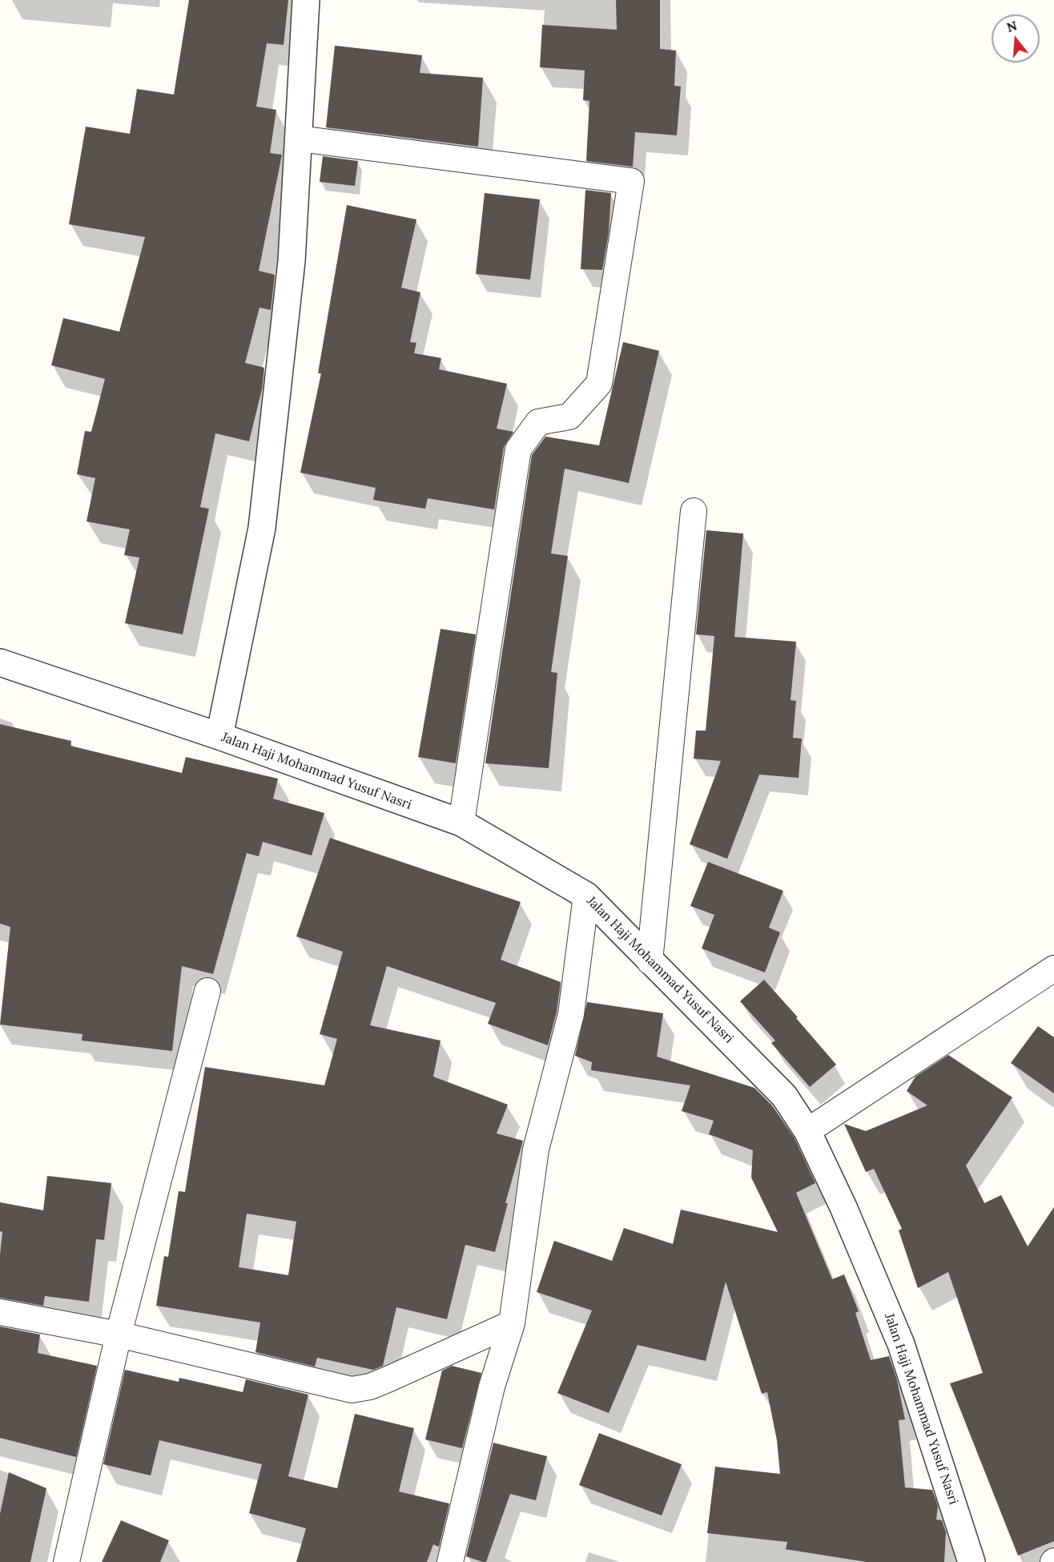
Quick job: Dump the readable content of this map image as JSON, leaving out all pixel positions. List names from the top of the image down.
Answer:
{
  "streets": {
    "street": ["Jalan Haji Mohammad Yusuf Nasri"]
  },
  "north": "top"
}
